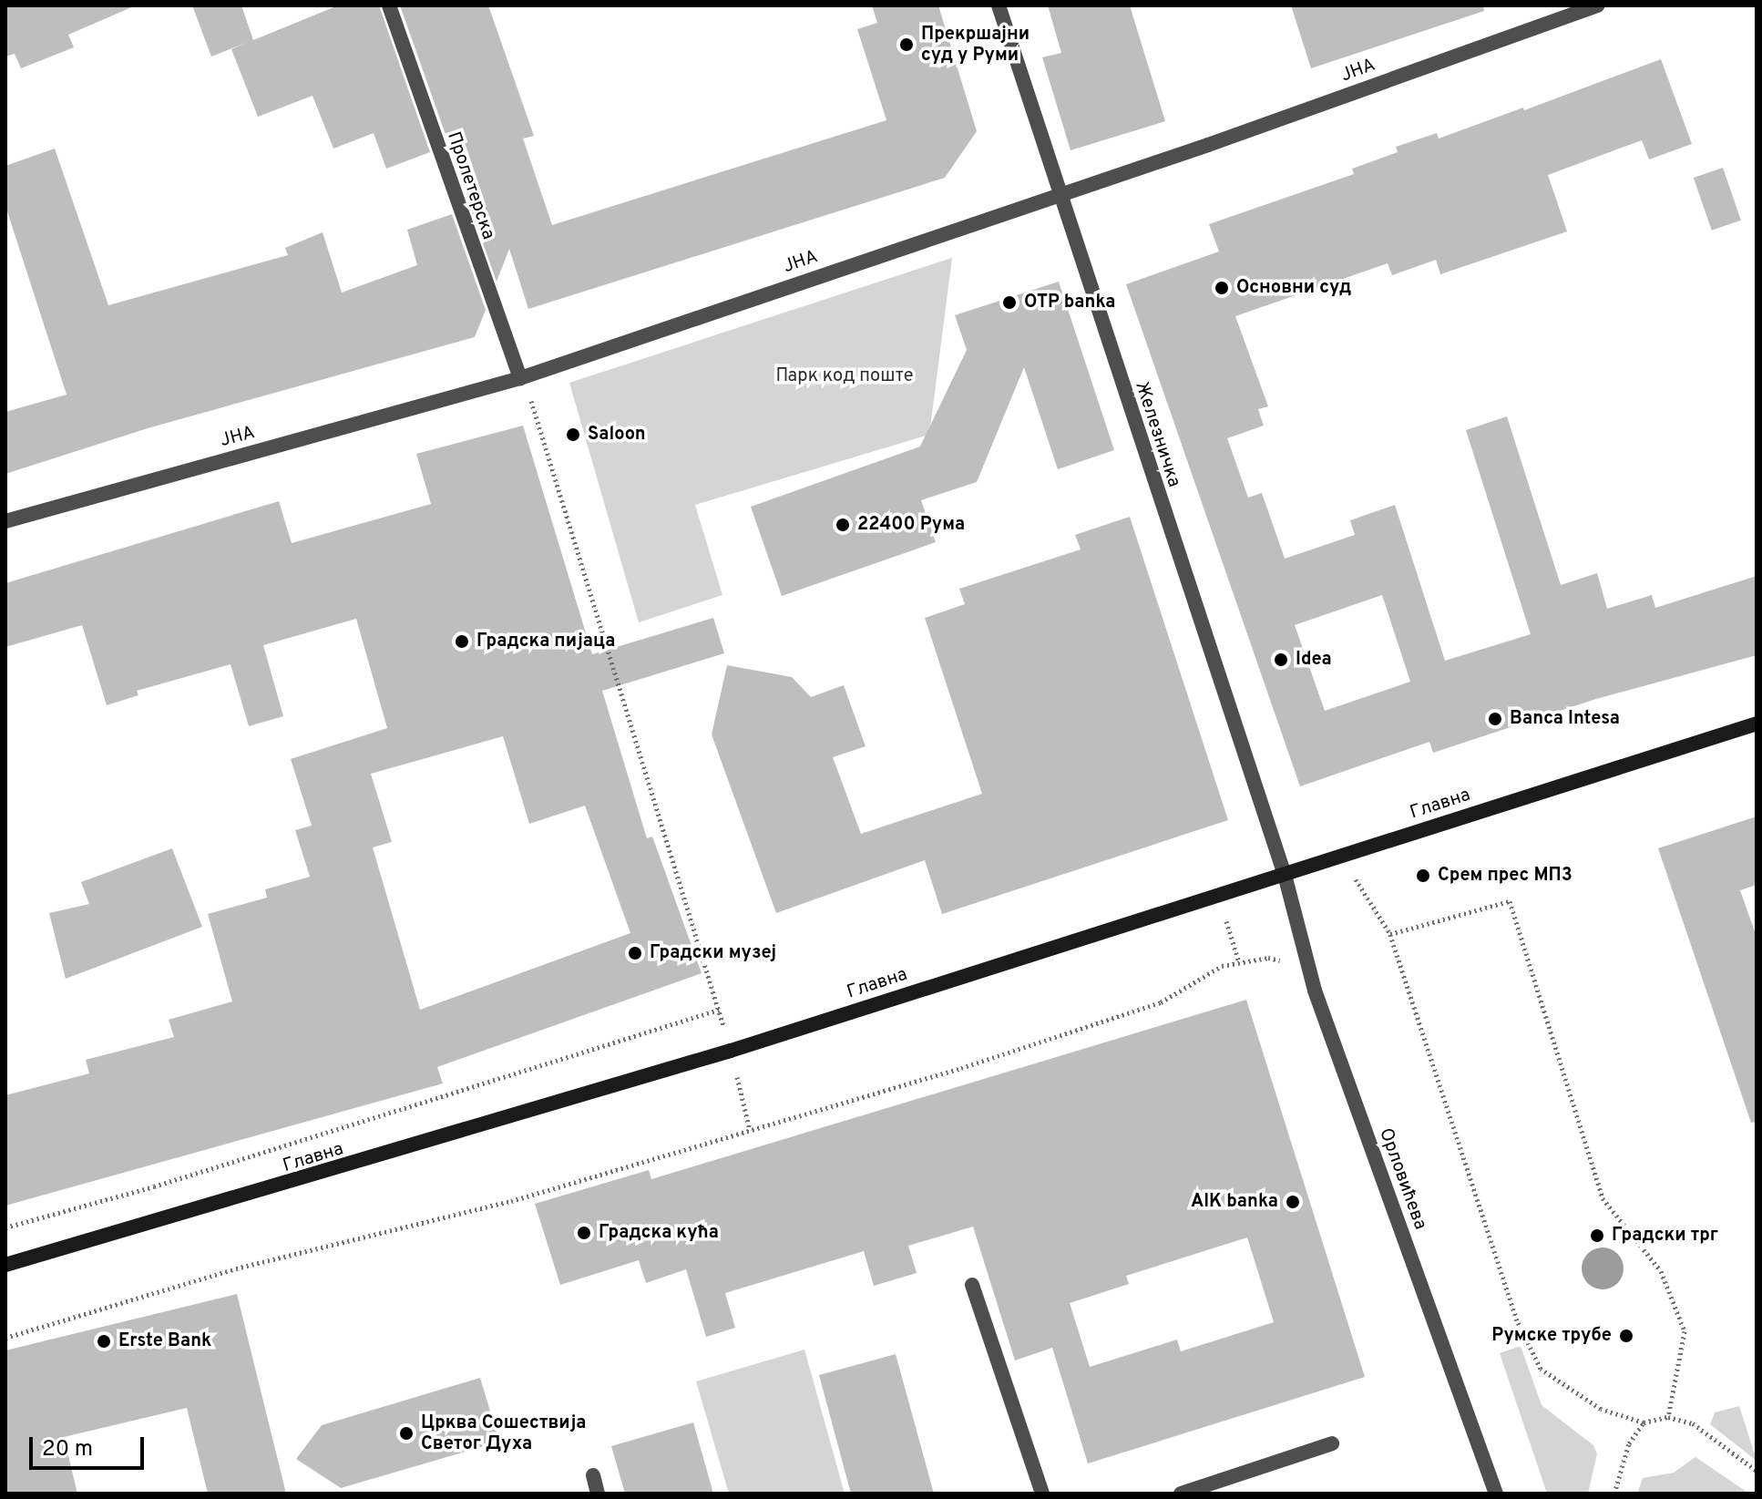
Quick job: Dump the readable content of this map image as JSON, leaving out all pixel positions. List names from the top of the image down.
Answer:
{
  "streets": {
    "main road": ["Главна"],
    "street": [
      "ЈНА",
      "Пролетерска",
      "Железничка",
      "Орловићева"
    ]
  },
  "crossings": [
    ["ЈНА", "Пролетерска"],
    ["ЈНА", "Железничка"],
    ["Железничка", "Главна"],
    ["Железничка", "Орловићева"],
    ["Главна", "Орловићева"]
  ],
  "parks": ["Парк код поште"],
  "places": [
    "Прекршајни суд у Руми",
    "Основни суд",
    "OTP banka",
    "Saloon",
    "22400 Рума",
    "Градска пијаца",
    "Idea",
    "Banca Intesa",
    "Срем прес МП3",
    "Градски музеј",
    "AIK banka",
    "Градска кућа",
    "Градски трг",
    "Румске трубе",
    "Erste Bank",
    "Црква Сошествија Светог Духа"
  ],
  "scale_bar": "20 m"
}
